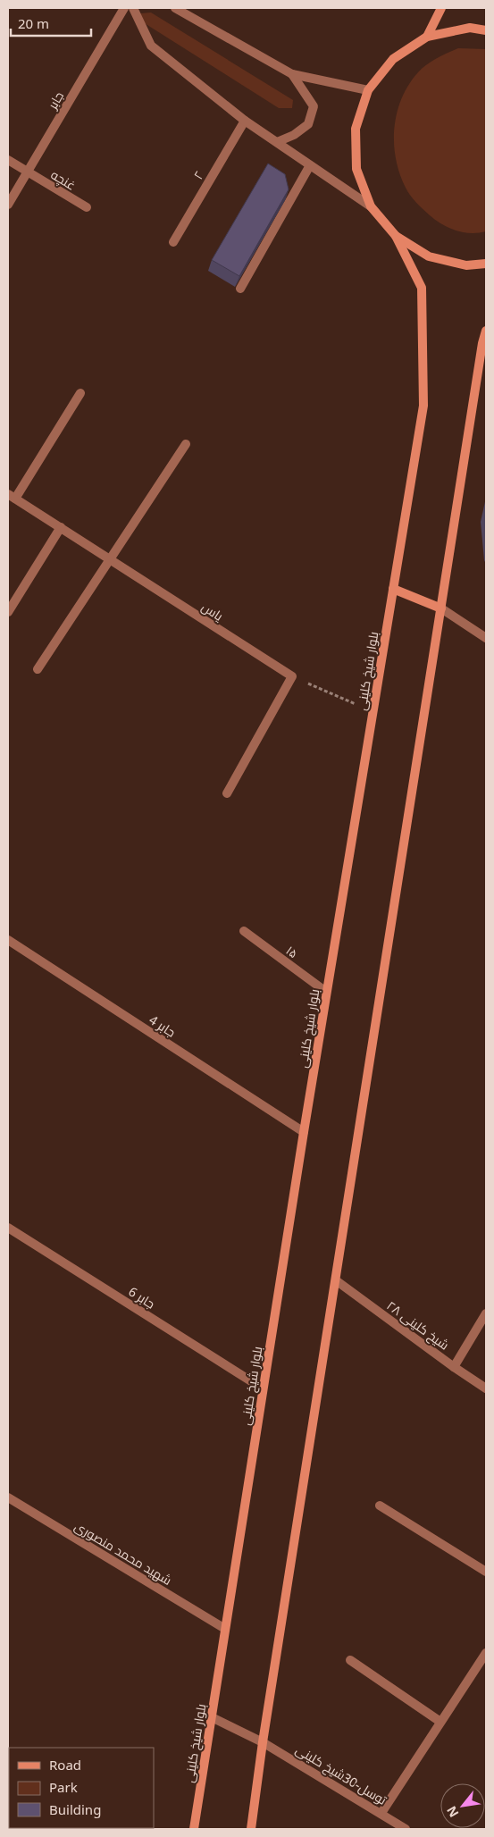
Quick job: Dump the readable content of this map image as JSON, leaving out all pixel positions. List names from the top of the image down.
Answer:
{
  "streets": {
    "main road": ["بلوار شیخ کلینی"],
    "street": [
      "جابر",
      "۲",
      "غنچه",
      "یاس",
      "۱۵",
      "جابر 4",
      "جابر 6",
      "شیخ کلینی ۲۸",
      "شهید محمد منصوری",
      "توسل-30شیخ کلینی"
    ]
  },
  "crossings": [
    ["جابر", "غنچه"],
    ["بلوار شیخ کلینی", "۱۵"],
    ["بلوار شیخ کلینی", "جابر 4"],
    ["بلوار شیخ کلینی", "جابر 6"],
    ["بلوار شیخ کلینی", "شهید محمد منصوری"],
    ["بلوار شیخ کلینی", "توسل-30شیخ کلینی"]
  ],
  "legend": ["Road", "Park", "Building"],
  "scale_bar": "20 m",
  "north": "bottom left"
}
